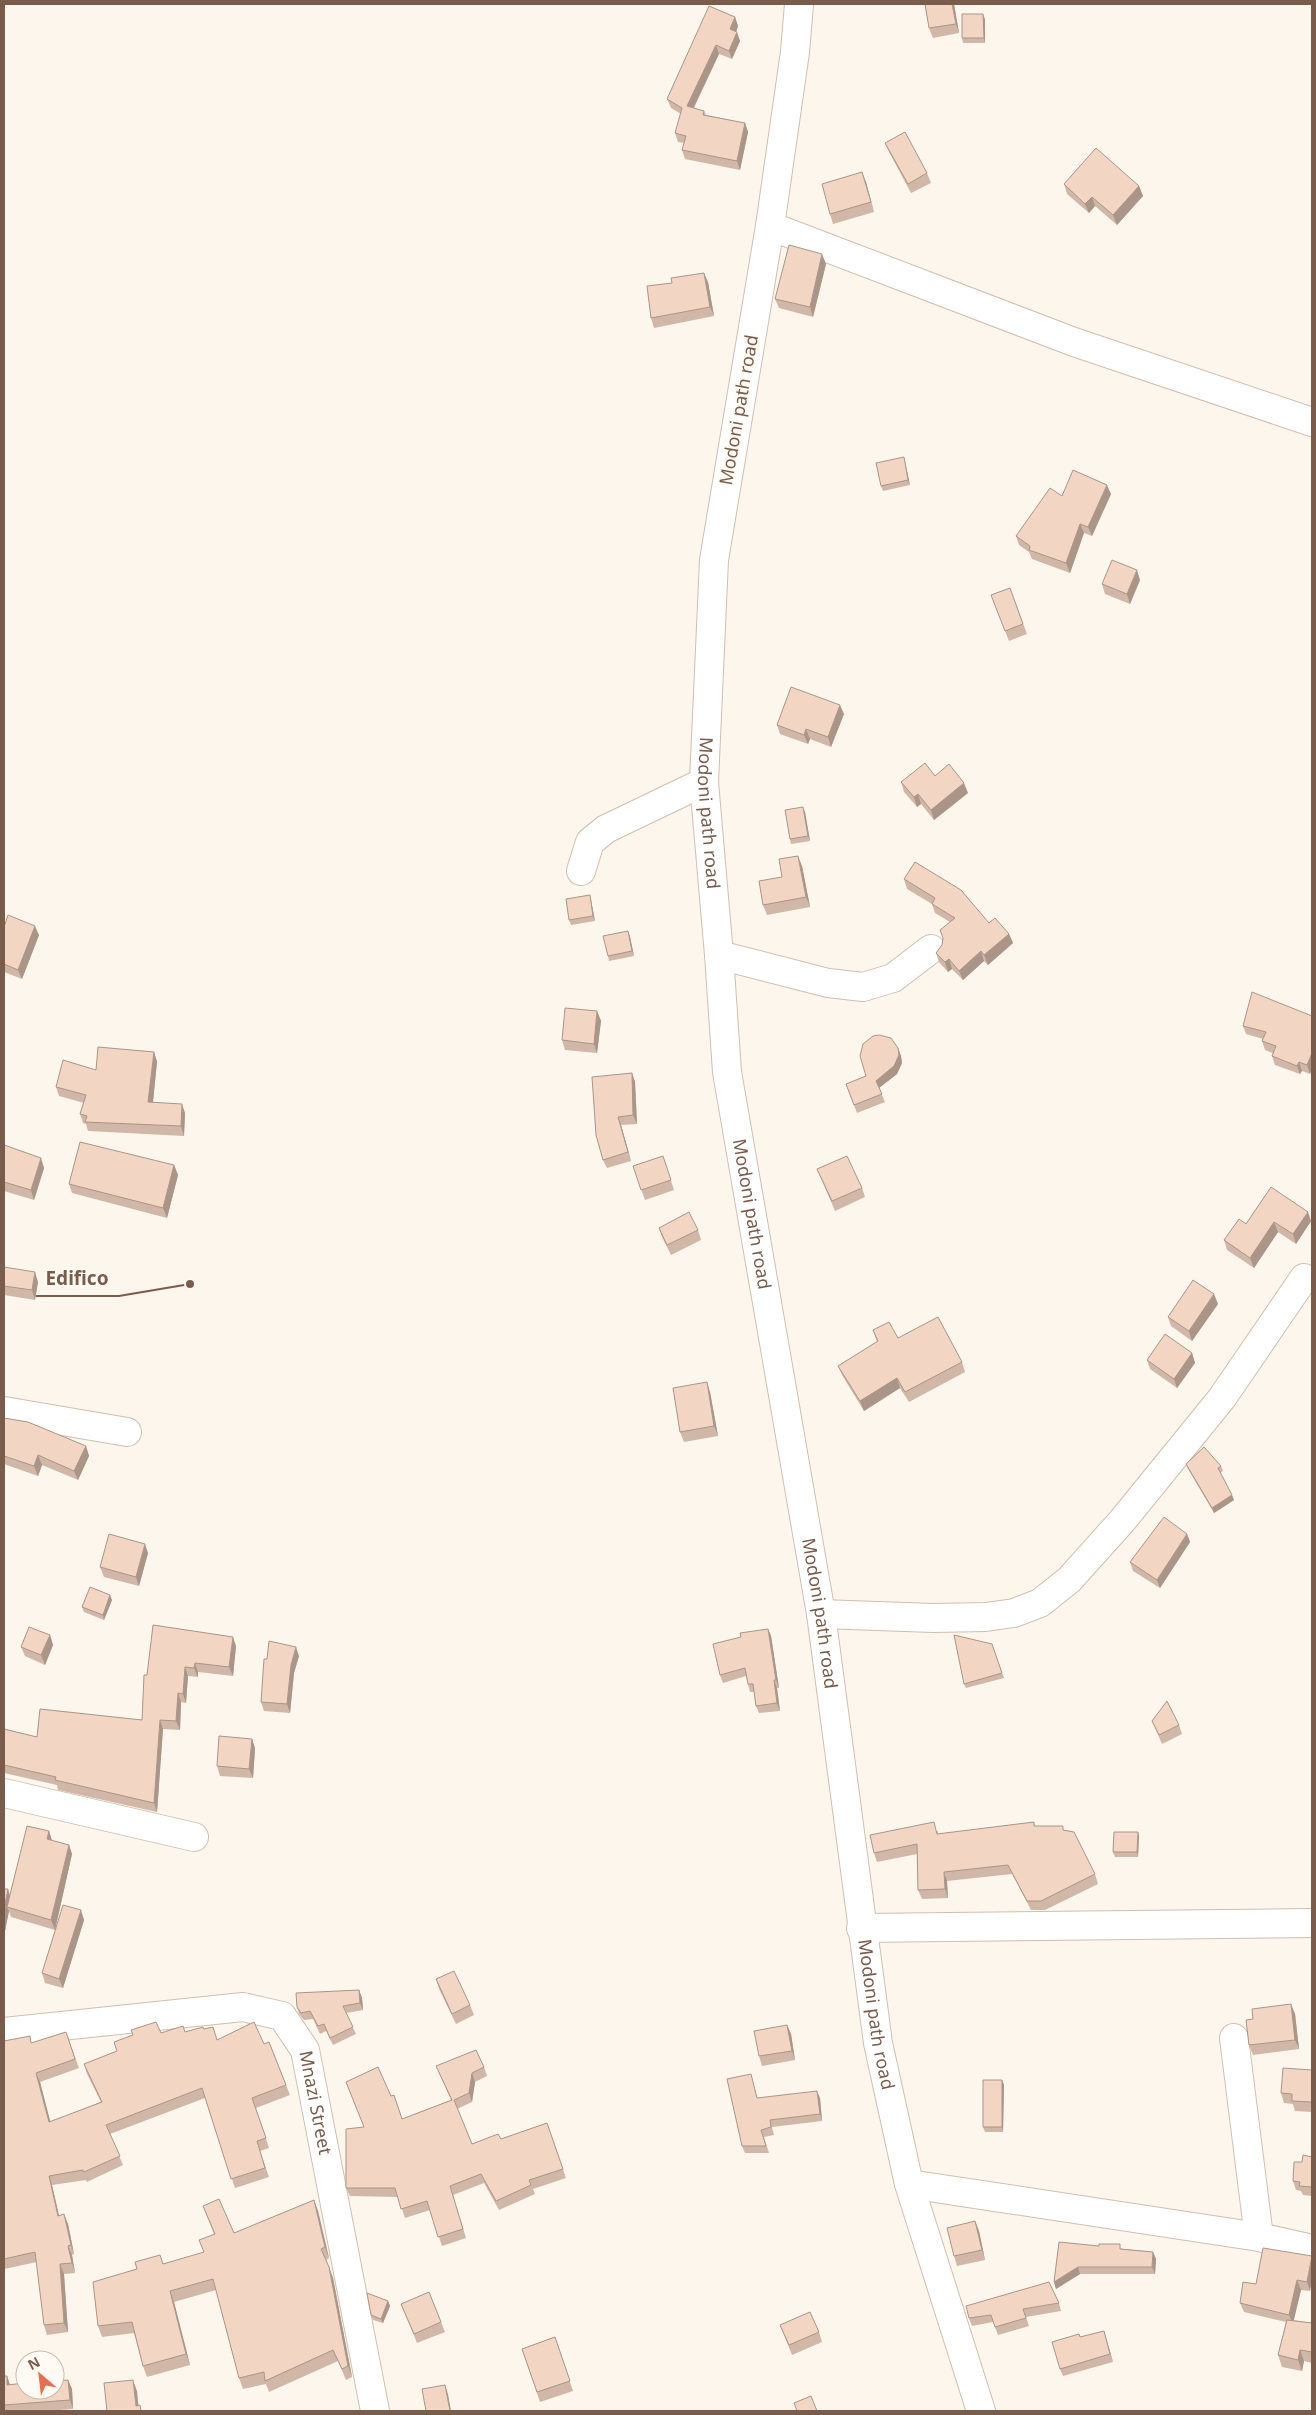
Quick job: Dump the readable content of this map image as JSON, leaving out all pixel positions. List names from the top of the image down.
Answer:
{
  "streets": {
    "street": ["Modoni path road", "Mnazi Street"]
  },
  "places": ["Edifico"],
  "north": "top left"
}
